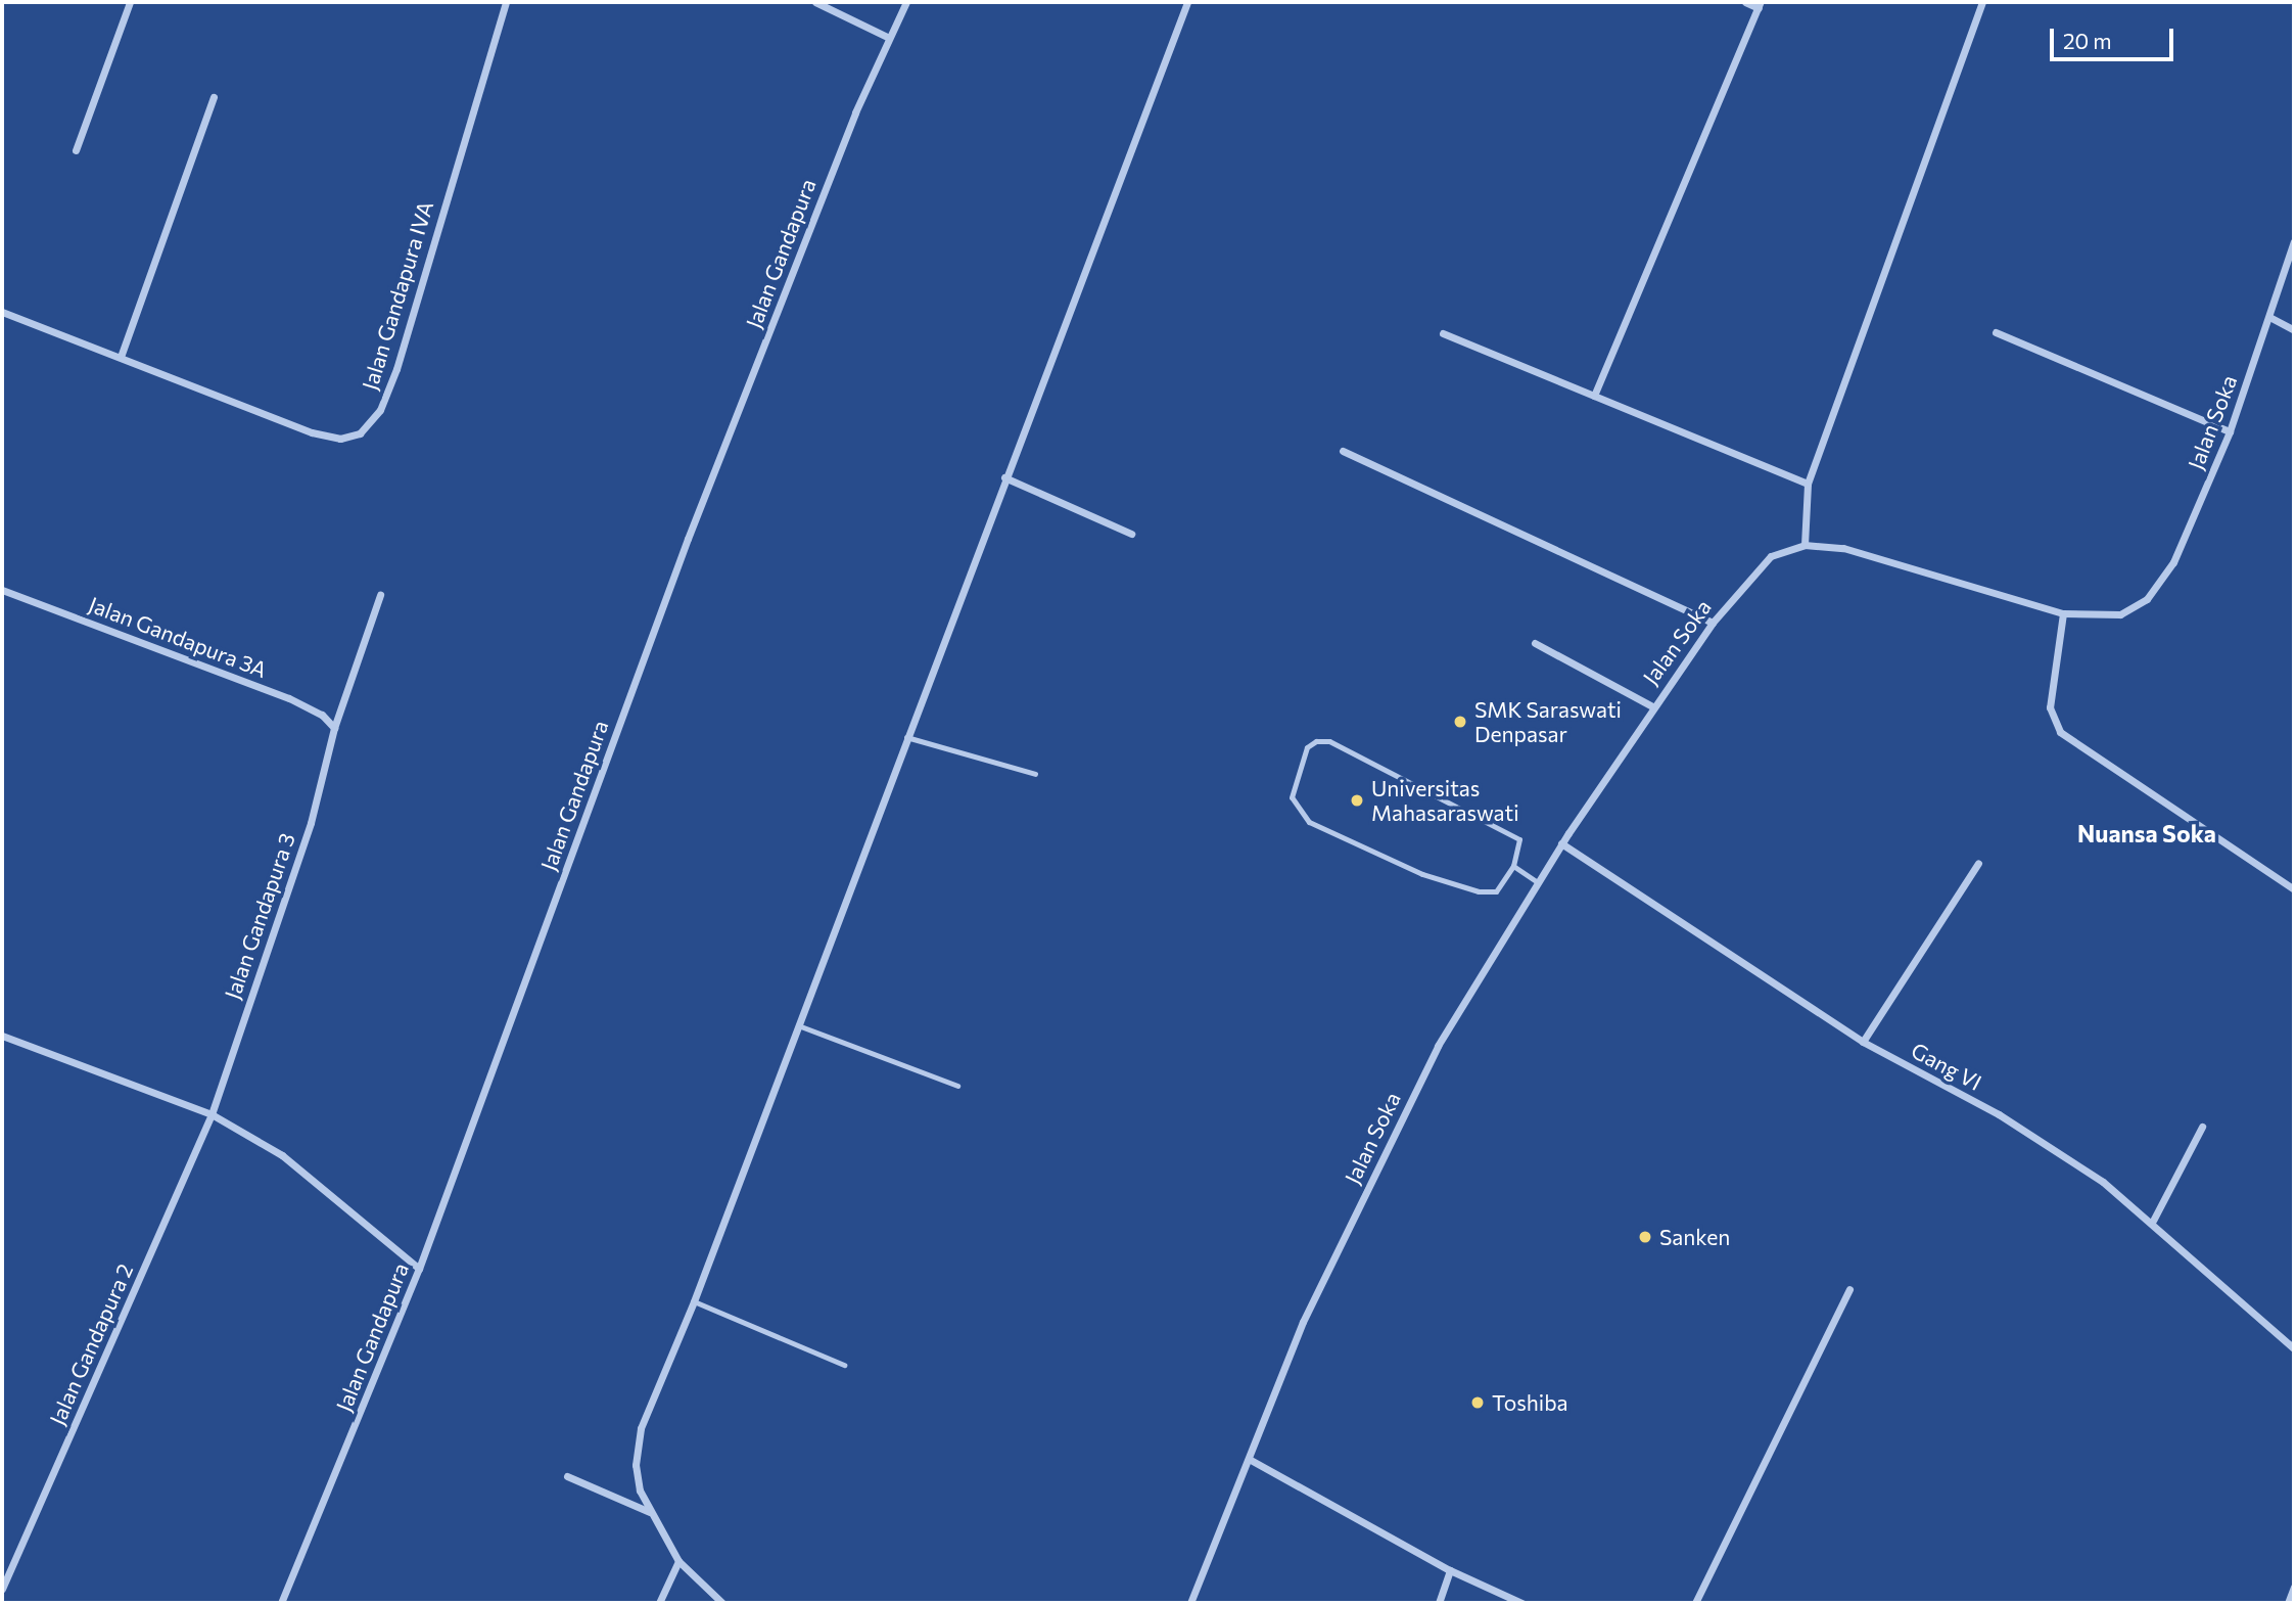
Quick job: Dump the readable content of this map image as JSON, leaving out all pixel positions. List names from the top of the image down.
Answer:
{
  "streets": {
    "street": [
      "Jalan Gandapura",
      "Jalan Gandapura IVA",
      "Jalan Soka",
      "Jalan Gandapura 3A",
      "Jalan Gandapura 3",
      "Gang VI",
      "Jalan Gandapura 2"
    ]
  },
  "crossings": [
    ["Jalan Soka", "Gang VI"],
    ["Jalan Gandapura 3A", "Jalan Gandapura 3"],
    ["Jalan Gandapura 3", "Jalan Gandapura 2"]
  ],
  "districts": ["Nuansa Soka"],
  "places": [
    "SMK Saraswati Denpasar",
    "Universitas Mahasaraswati",
    "Sanken",
    "Toshiba"
  ],
  "scale_bar": "20 m"
}
